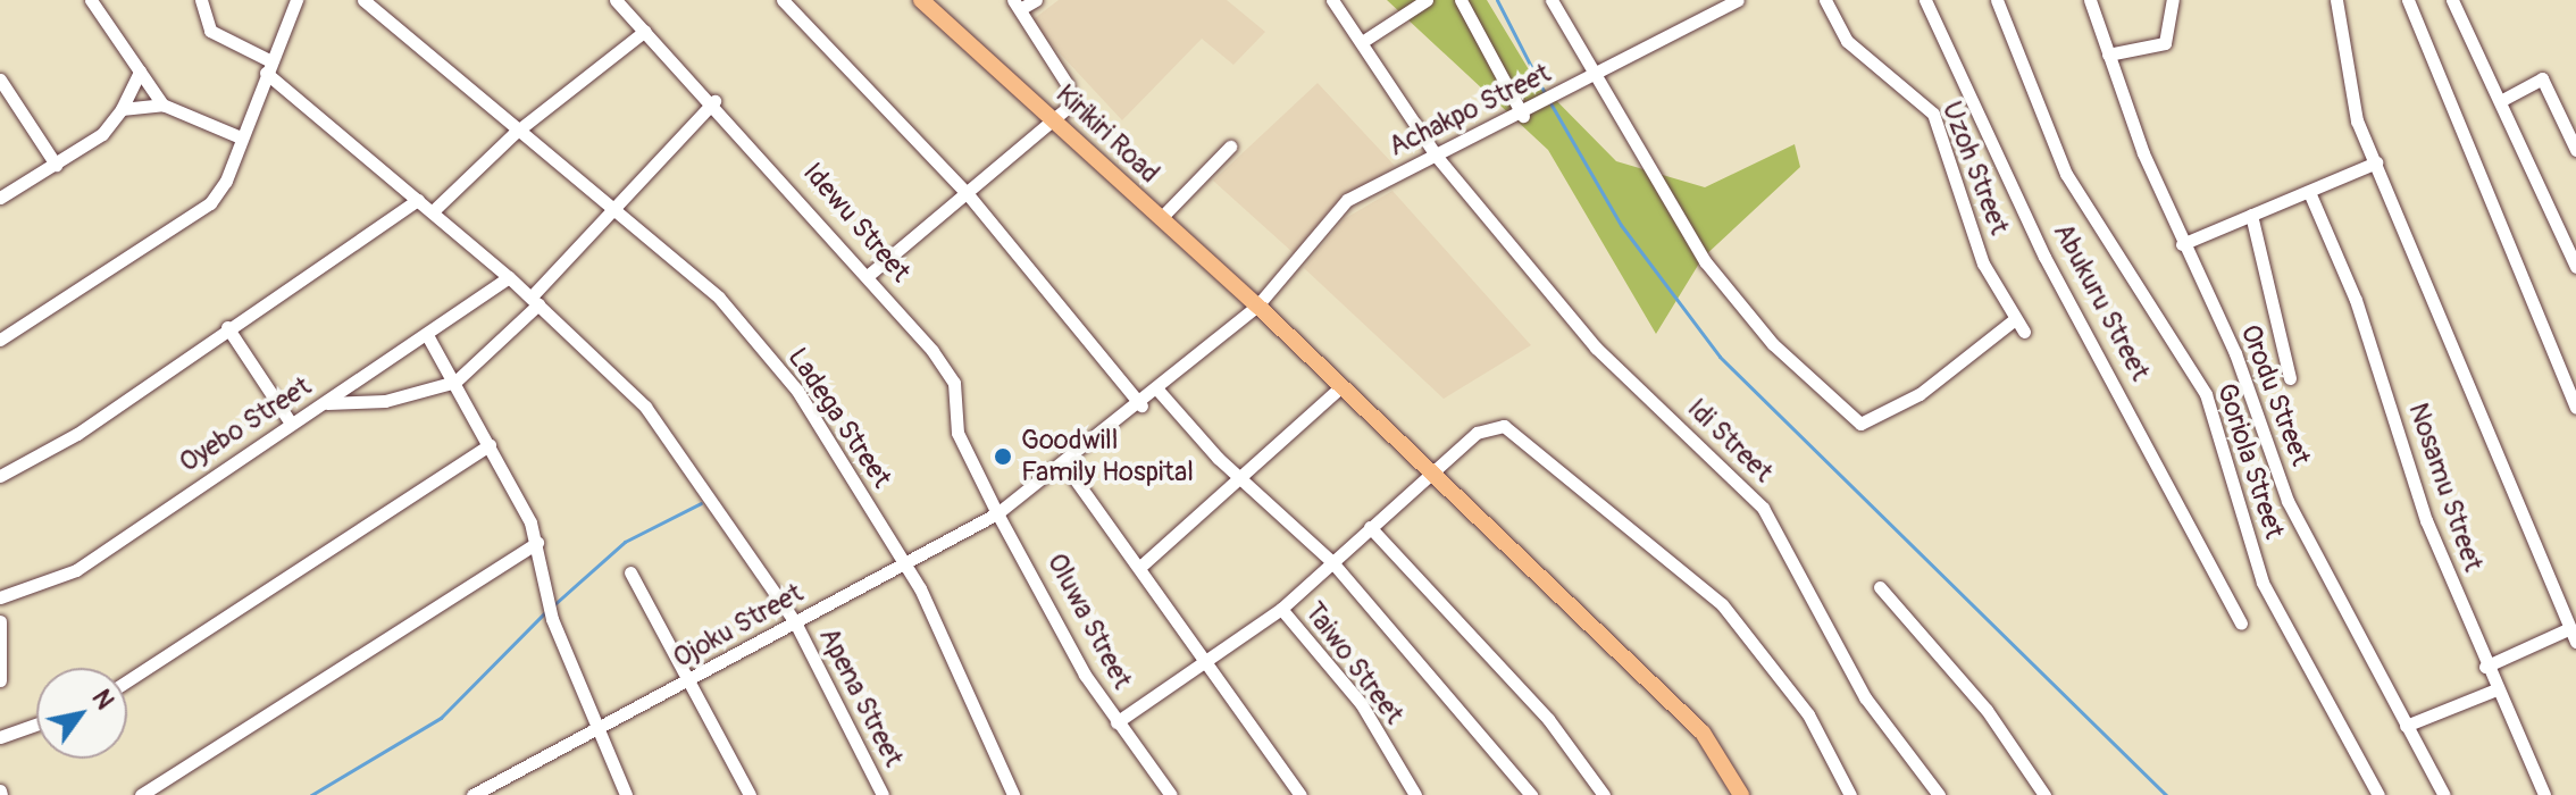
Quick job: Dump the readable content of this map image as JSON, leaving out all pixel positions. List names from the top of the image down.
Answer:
{
  "streets": {
    "main road": ["Kirikiri Road"],
    "street": [
      "Achakpo Street",
      "Uzoh Street",
      "Idewu Street",
      "Abukuru Street",
      "Orodu Street",
      "Ladega Street",
      "Oyebo Street",
      "Idi Street",
      "Goriola Street",
      "Nosamu Street",
      "Oluwa Street",
      "Ojoku Street",
      "Taiwo Street",
      "Apena Street"
    ]
  },
  "crossings": [
    ["Achakpo Street", "Kirikiri Road"],
    ["Achakpo Street", "Idi Street"],
    ["Achakpo Street", "Ojoku Street"],
    ["Idewu Street", "Oluwa Street"],
    ["Idewu Street", "Ojoku Street"],
    ["Ladega Street", "Ojoku Street"],
    ["Oyebo Street", "Apena Street"],
    ["Oluwa Street", "Ojoku Street"],
    ["Ojoku Street", "Apena Street"]
  ],
  "places": ["Goodwill Family Hospital"],
  "north": "top right"
}
